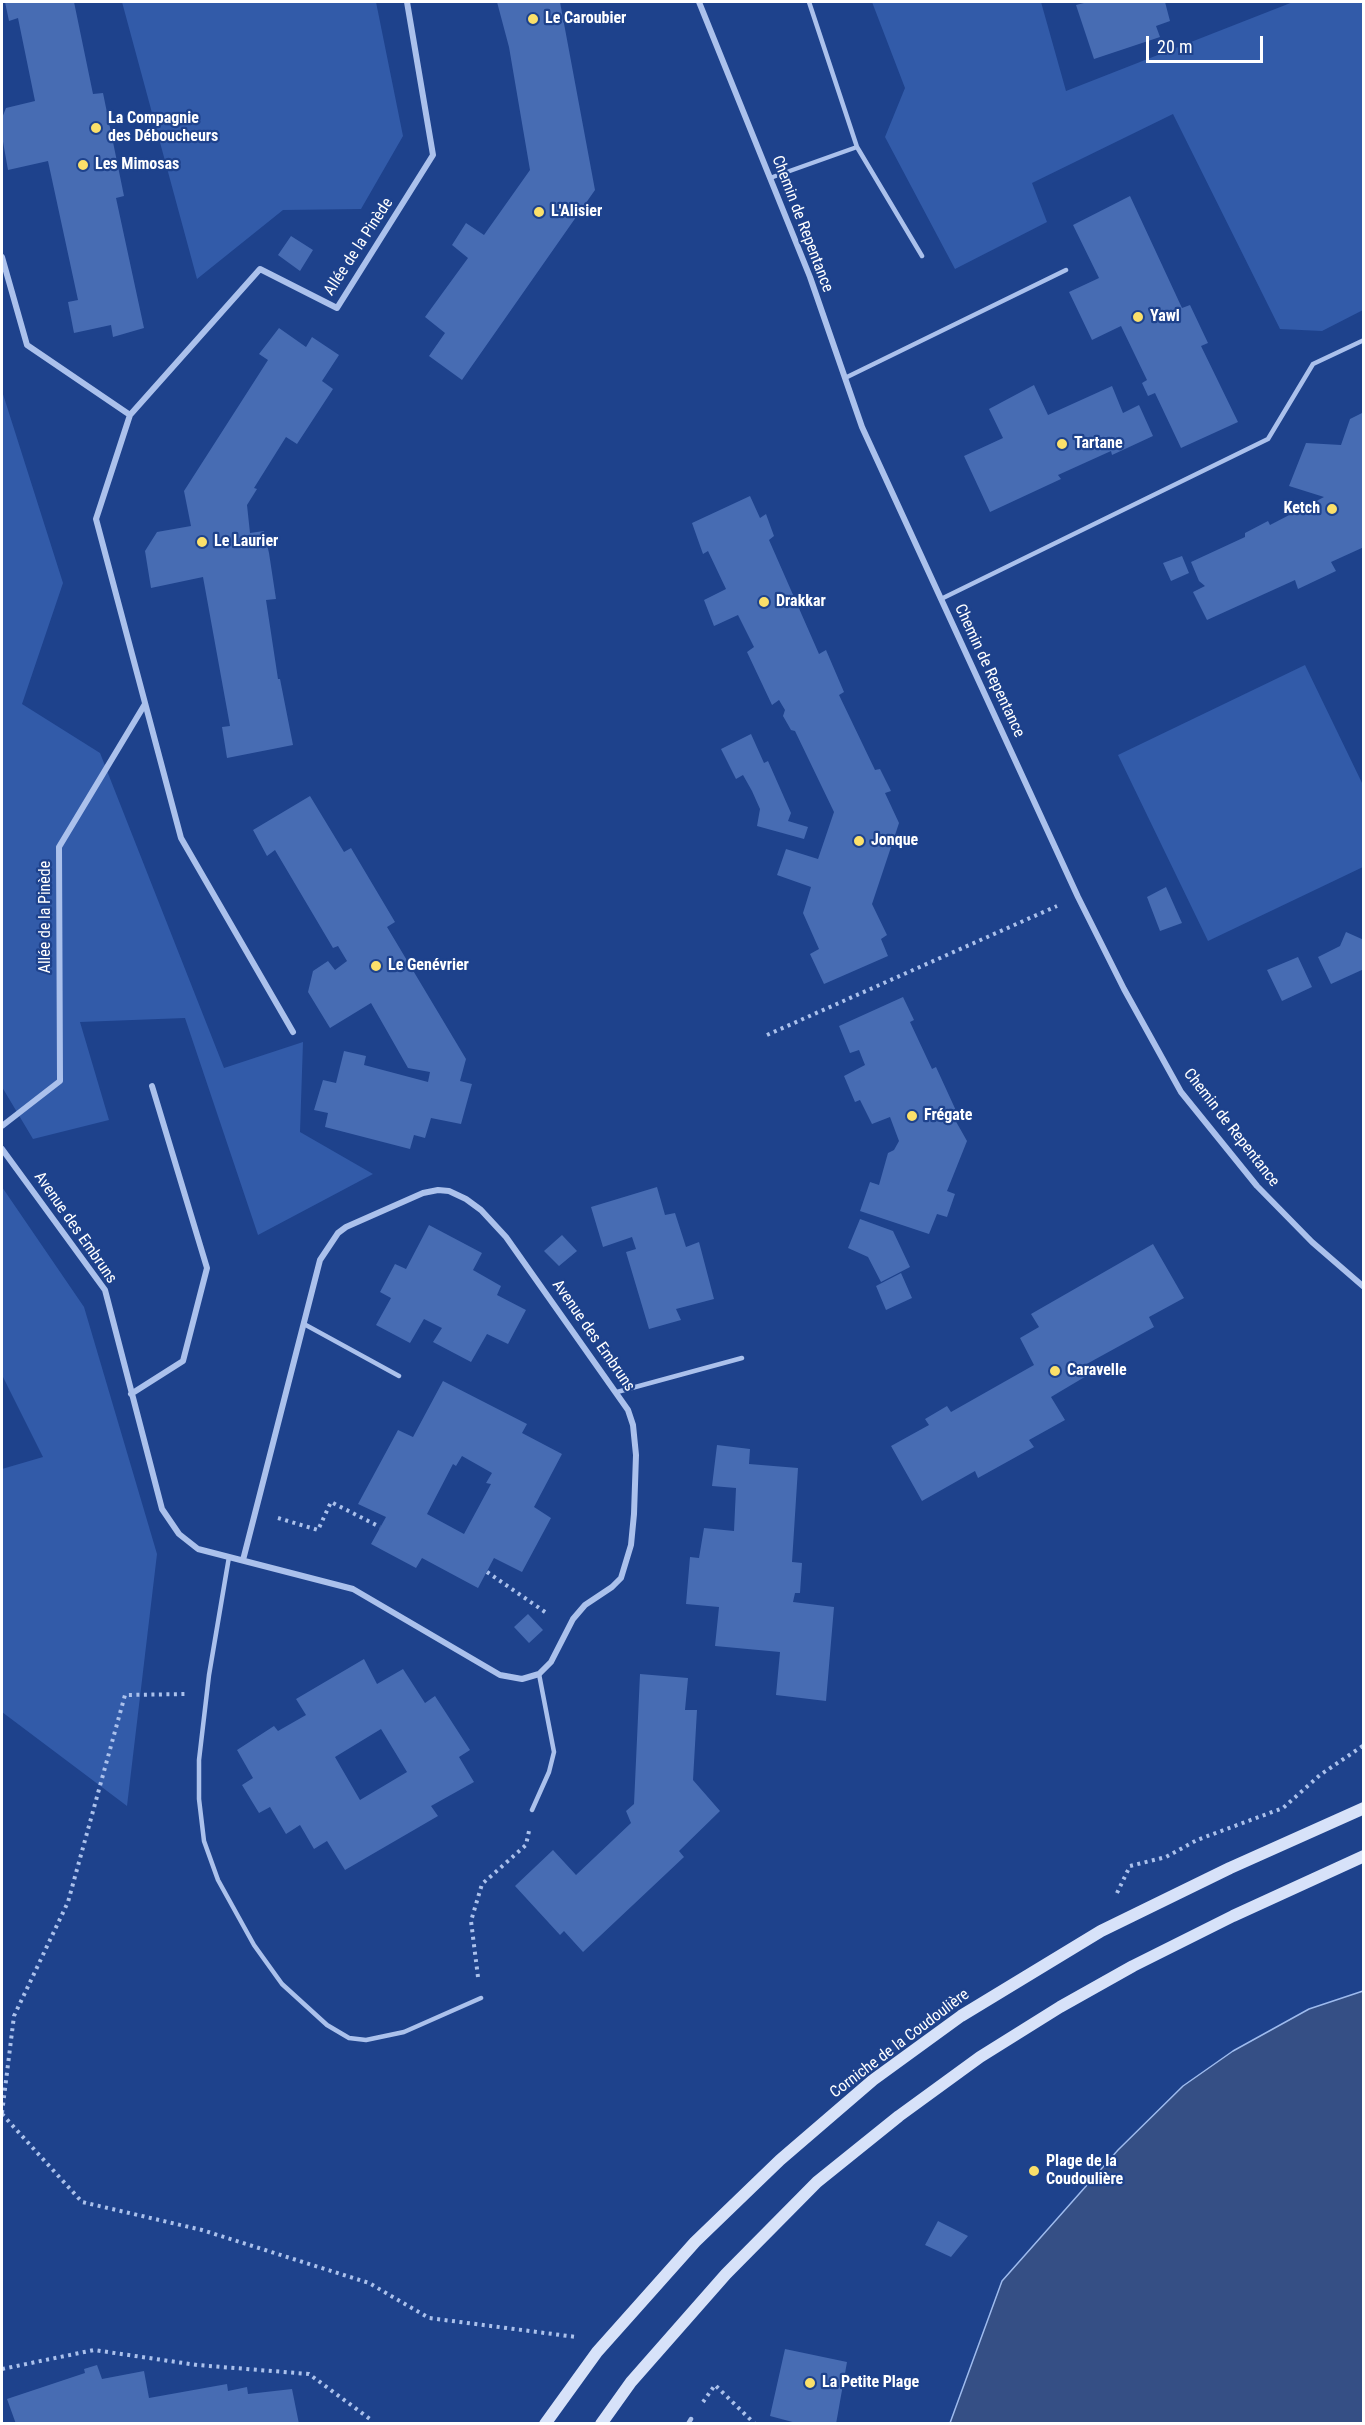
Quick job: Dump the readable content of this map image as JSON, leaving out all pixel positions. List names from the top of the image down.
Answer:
{
  "streets": {
    "main road": ["Corniche de la Coudoulière"],
    "street": ["Chemin de Repentance", "Allée de la Pinède", "Avenue des Embruns"]
  },
  "places": [
    "Le Caroubier",
    "La Compagnie des Déboucheurs",
    "Les Mimosas",
    "L'Alisier",
    "Yawl",
    "Tartane",
    "Ketch",
    "Le Laurier",
    "Drakkar",
    "Jonque",
    "Le Genévrier",
    "Frégate",
    "Caravelle",
    "Plage de la Coudoulière",
    "La Petite Plage"
  ],
  "scale_bar": "20 m"
}
